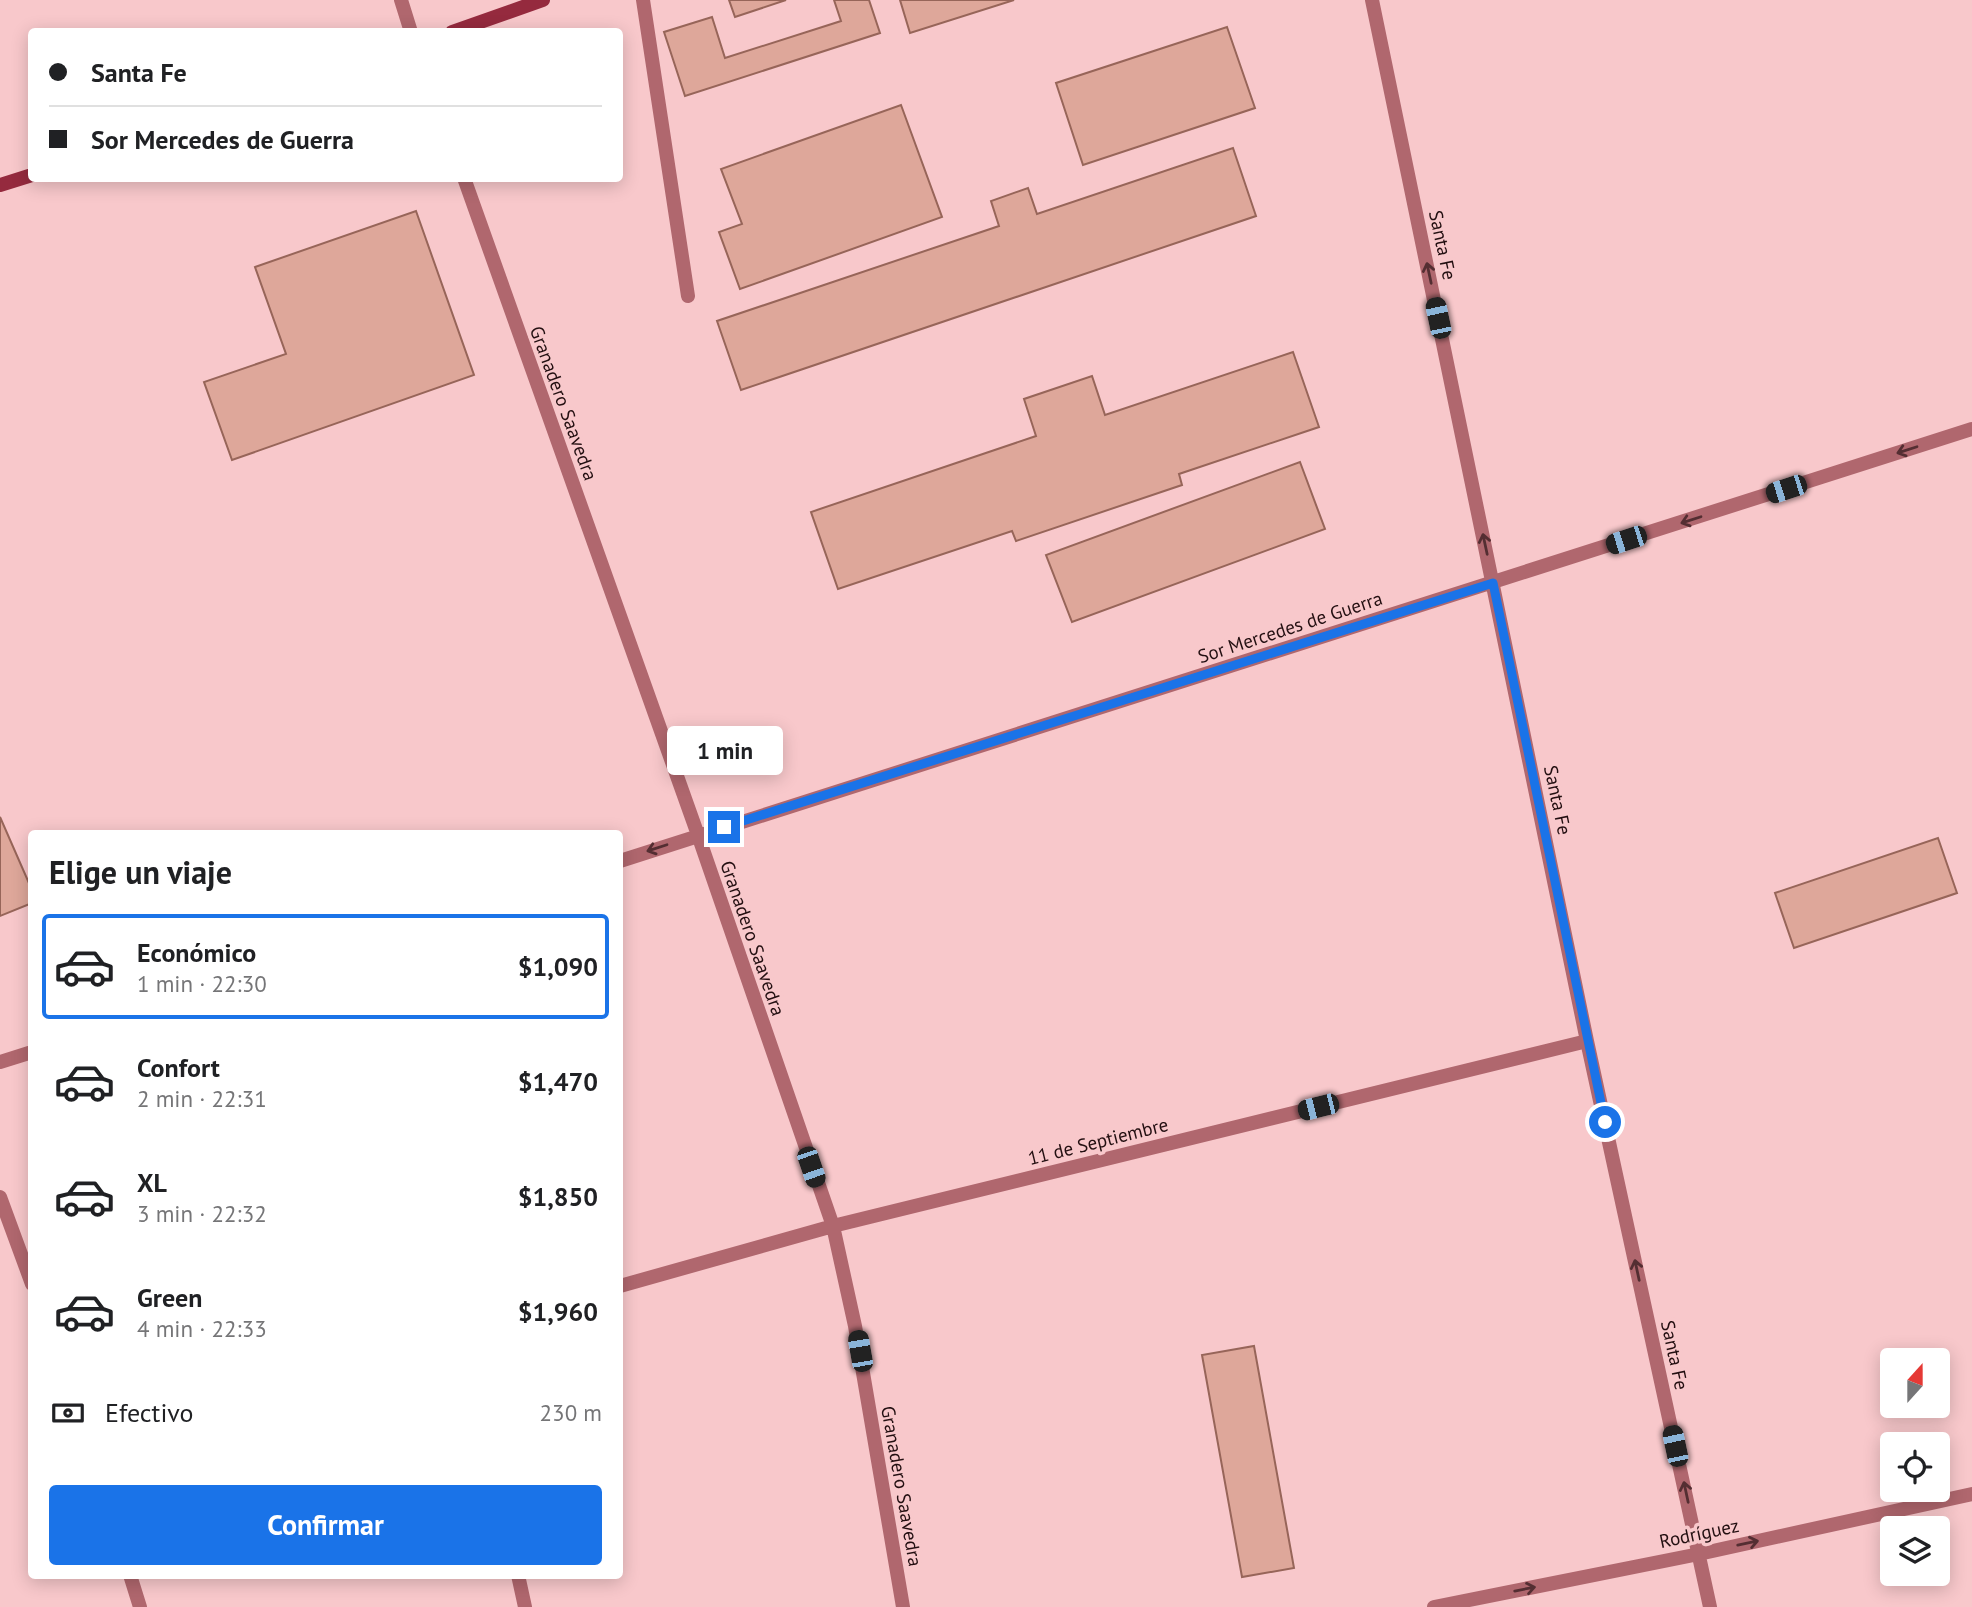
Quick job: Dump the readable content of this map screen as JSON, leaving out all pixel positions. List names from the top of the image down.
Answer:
{
  "streets": {
    "street": [
      "Santa Fe",
      "Granadero Saavedra",
      "Sor Mercedes de Guerra",
      "11 de Septiembre",
      "Rodríguez"
    ]
  },
  "crossings": [
    ["Santa Fe", "Sor Mercedes de Guerra"],
    ["Santa Fe", "11 de Septiembre"],
    ["Santa Fe", "Rodríguez"],
    ["Granadero Saavedra", "Sor Mercedes de Guerra"],
    ["Granadero Saavedra", "11 de Septiembre"]
  ],
  "one_way": ["Santa Fe", "Sor Mercedes de Guerra", "Rodríguez"],
  "north": "top",
  "page": {
    "banner": ["Santa Fe", "Sor Mercedes de Guerra"],
    "bubble": "1 min",
    "heading": "Elige un viaje",
    "list": [
      {
        "name": "Económico",
        "note": "1 min · 22:30",
        "value": "$1,090"
      },
      {
        "name": "Confort",
        "note": "2 min · 22:31",
        "value": "$1,470"
      },
      {
        "name": "XL",
        "note": "3 min · 22:32",
        "value": "$1,850"
      },
      {
        "name": "Green",
        "note": "4 min · 22:33",
        "value": "$1,960"
      }
    ],
    "pay": ["Efectivo", "230 m"],
    "buttons": "Confirmar"
  }
}
